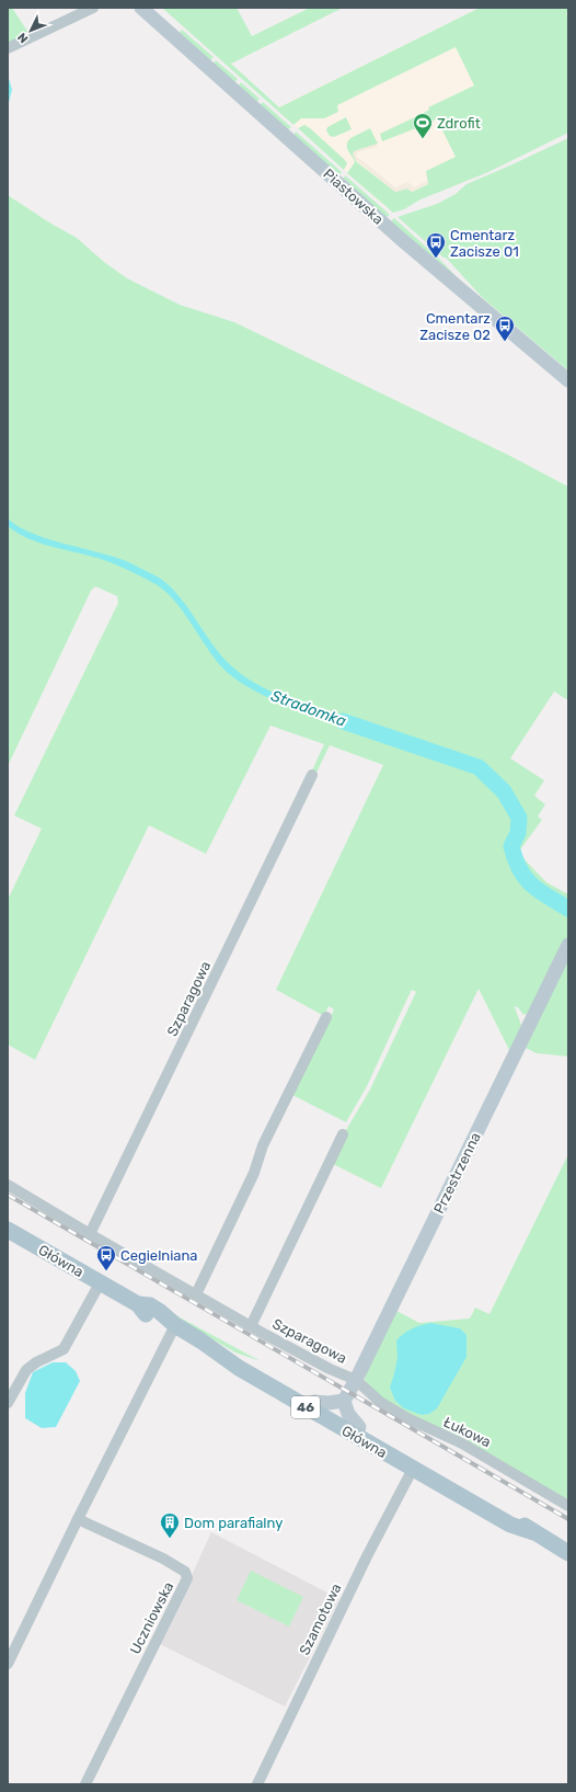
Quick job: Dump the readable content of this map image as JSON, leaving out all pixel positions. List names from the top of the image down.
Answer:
{
  "streets": {
    "main road": ["Główna", "46"],
    "street": [
      "Piastowska",
      "Szparagowa",
      "Przestrzenna",
      "Łukowa",
      "Uczniowska",
      "Szamotowa"
    ]
  },
  "crossings": [
    ["Szparagowa", "Przestrzenna"],
    ["Szparagowa", "Łukowa"],
    ["Przestrzenna", "Łukowa"],
    ["Główna", "Szamotowa"]
  ],
  "water": ["Stradomka"],
  "places": {
    "sports": ["Zdrofit"],
    "bus stop": ["Cmentarz Zacisze 01", "Cmentarz Zacisze 02", "Cegielniana"],
    "building": ["Dom parafialny"]
  },
  "north": "bottom left"
}
